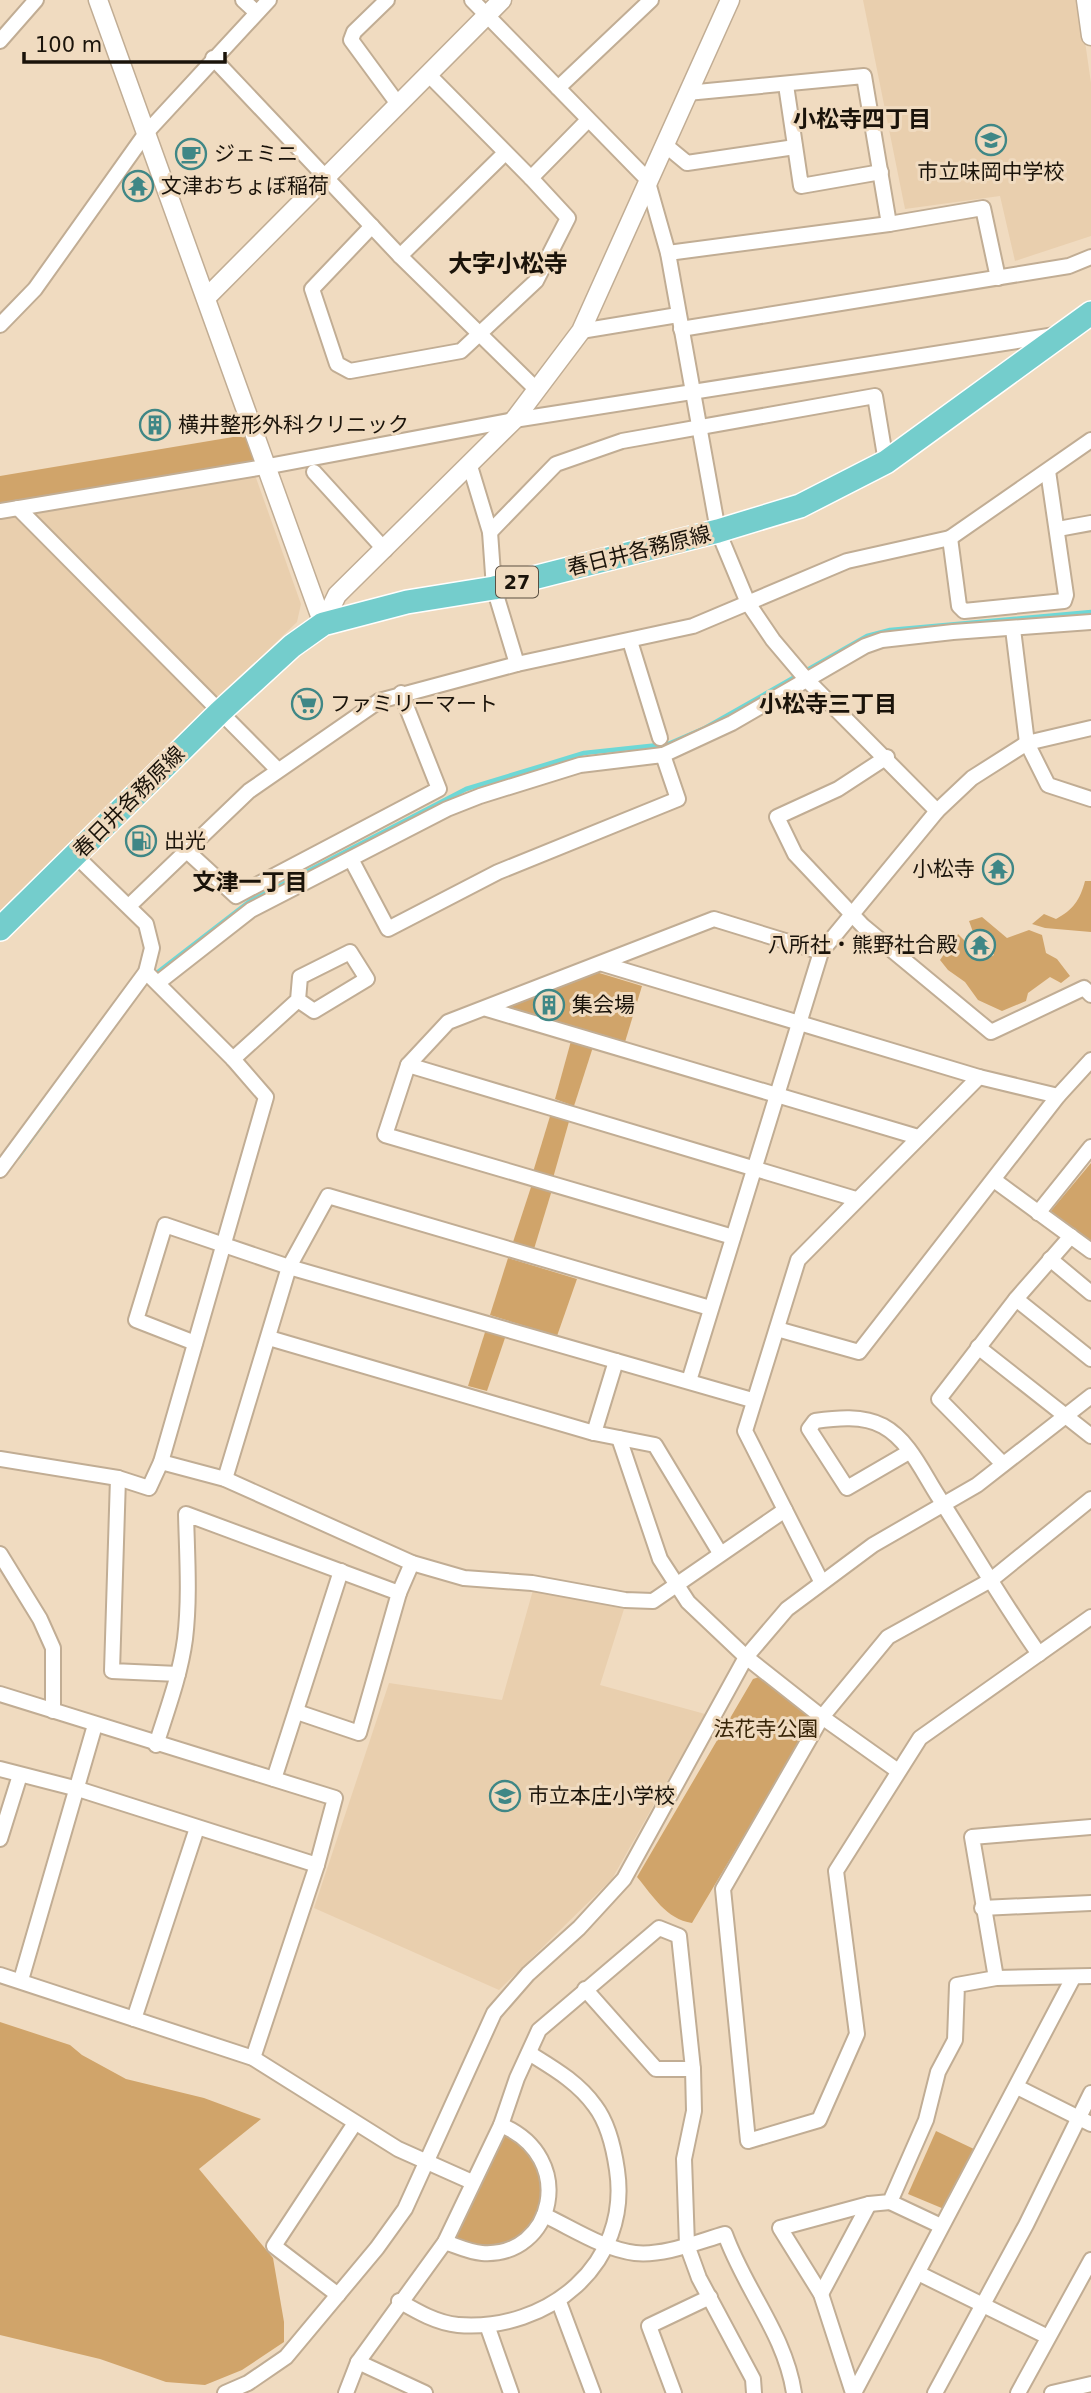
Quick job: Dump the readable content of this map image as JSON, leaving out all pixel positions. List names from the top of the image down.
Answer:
{
  "streets": {
    "main road": ["春日井各務原線", "27"]
  },
  "districts": [
    "小松寺四丁目",
    "大字小松寺",
    "小松寺三丁目",
    "文津一丁目"
  ],
  "parks": ["法花寺公園"],
  "places": {
    "school or university": ["市立味岡中学校", "市立本庄小学校"],
    "cafe": ["ジェミニ"],
    "temple": ["文津おちょぼ稲荷", "小松寺", "八所社・熊野社合殿"],
    "building": ["横井整形外科クリニック", "集会場"],
    "supermarket": ["ファミリーマート"],
    "fuel station": ["出光"]
  },
  "scale_bar": "100 m"
}
